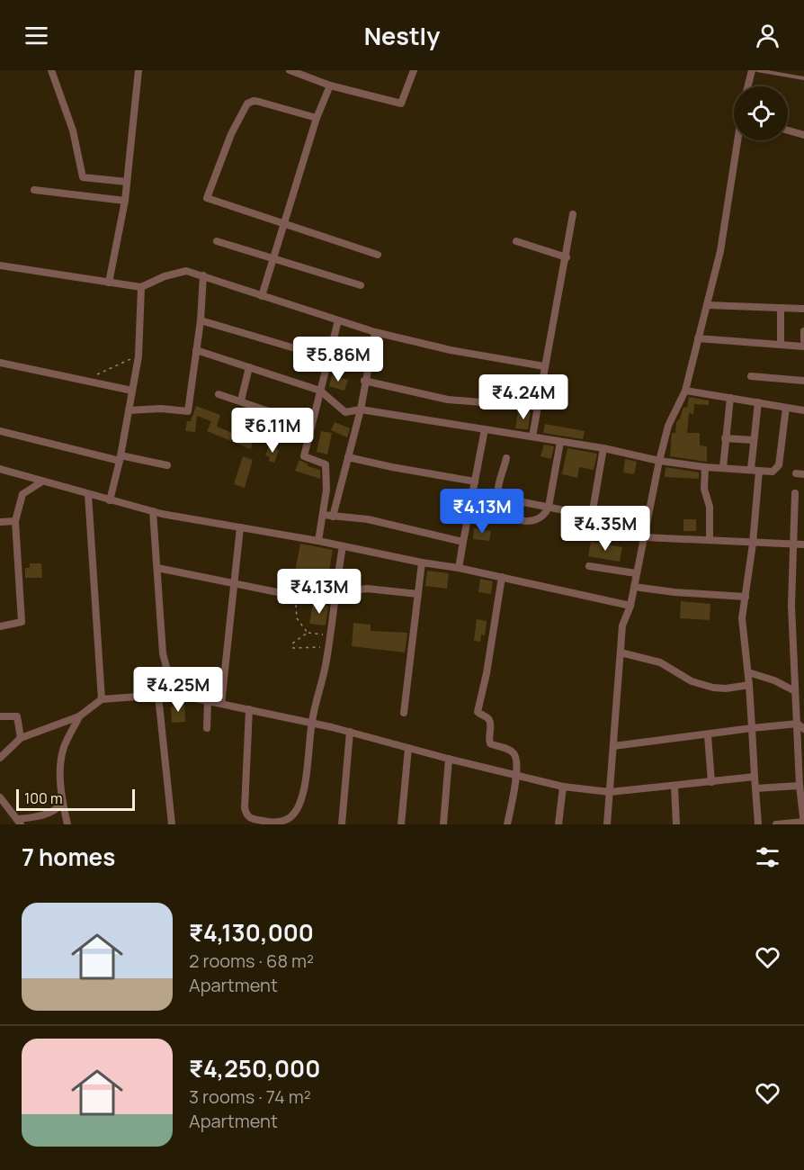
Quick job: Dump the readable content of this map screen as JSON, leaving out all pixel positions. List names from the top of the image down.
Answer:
{
  "scale_bar": "100 m",
  "page": {
    "header": "Nestly",
    "price": [
      "₹5.86M",
      "₹4.24M",
      "₹6.11M",
      "₹4.13M",
      "₹4.35M",
      "₹4.13M",
      "₹4.25M"
    ],
    "scale": "100 m",
    "heading": "7 homes",
    "list": [
      {
        "name": "₹4,130,000",
        "note": "2 rooms · 68 m² · Apartment"
      },
      {
        "name": "₹4,250,000",
        "note": "3 rooms · 74 m² · Apartment"
      }
    ]
  }
}
